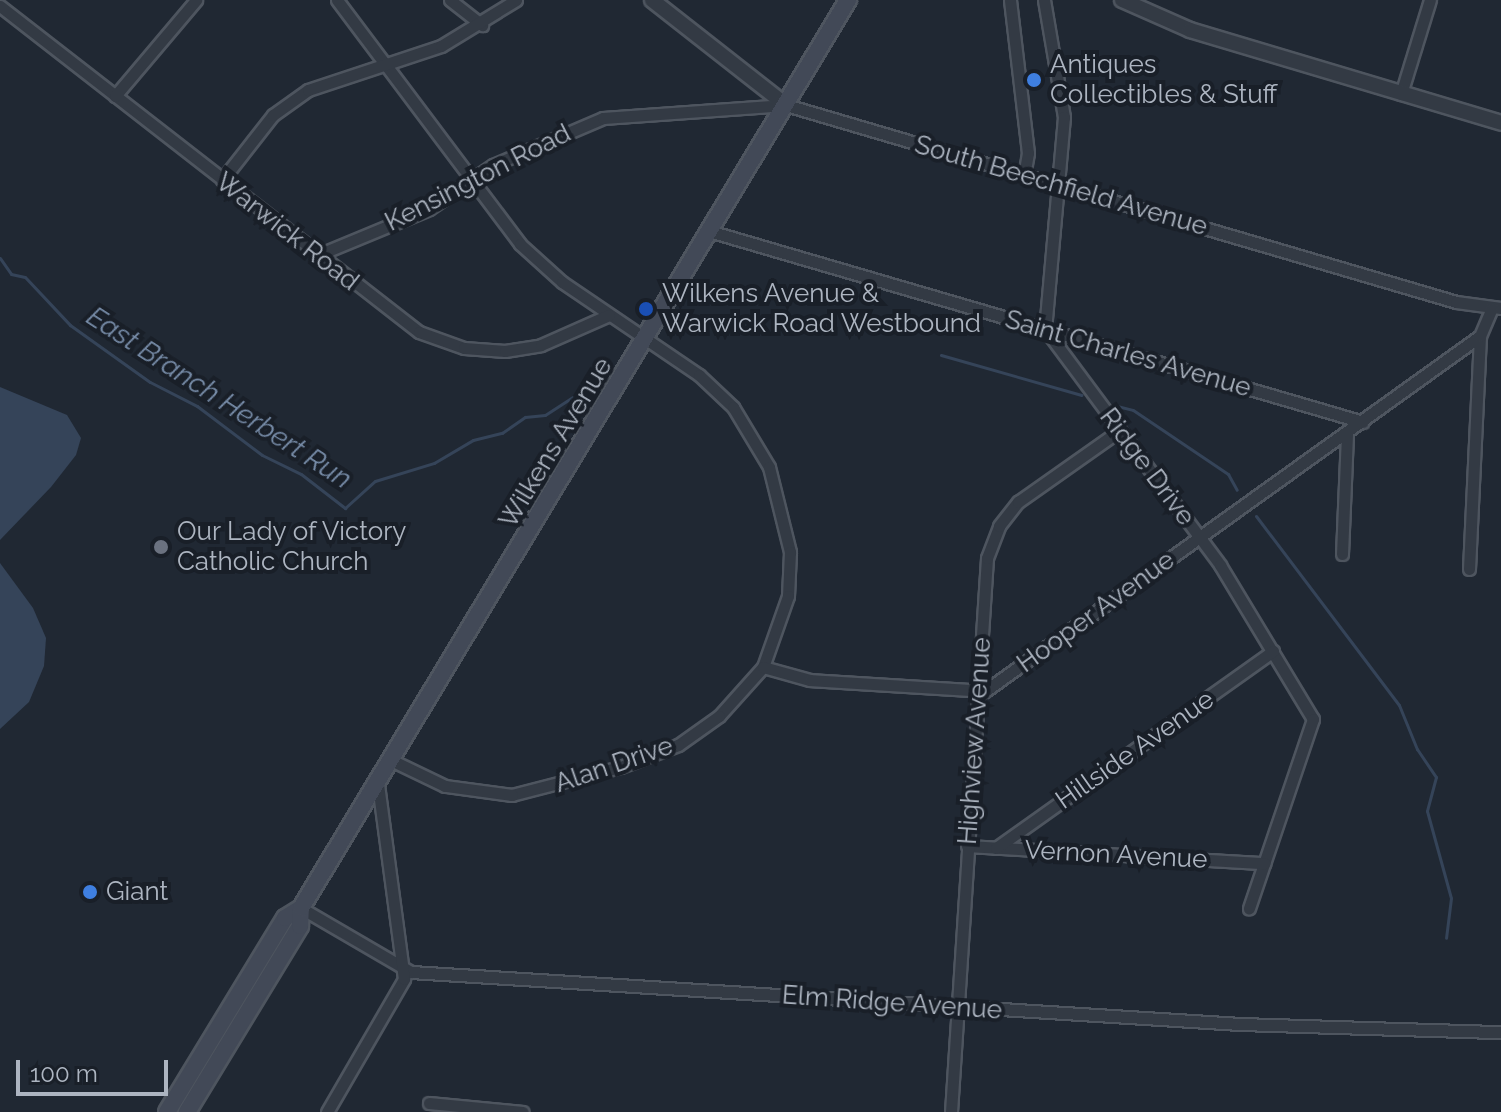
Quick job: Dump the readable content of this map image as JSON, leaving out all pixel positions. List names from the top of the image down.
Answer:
{
  "streets": {
    "main road": ["Wilkens Avenue"],
    "street": [
      "Kensington Road",
      "South Beechfield Avenue",
      "Warwick Road",
      "Saint Charles Avenue",
      "Ridge Drive",
      "Hooper Avenue",
      "Highview Avenue",
      "Hillside Avenue",
      "Alan Drive",
      "Vernon Avenue",
      "Elm Ridge Avenue"
    ]
  },
  "crossings": [
    ["Kensington Road", "South Beechfield Avenue"],
    ["Kensington Road", "Warwick Road"],
    ["Kensington Road", "Wilkens Avenue"],
    ["Kensington Road", "Alan Drive"],
    ["South Beechfield Avenue", "Wilkens Avenue"],
    ["Warwick Road", "Alan Drive"],
    ["Saint Charles Avenue", "Wilkens Avenue"],
    ["Saint Charles Avenue", "Ridge Drive"],
    ["Saint Charles Avenue", "Hooper Avenue"],
    ["Wilkens Avenue", "Alan Drive"],
    ["Wilkens Avenue", "Elm Ridge Avenue"],
    ["Ridge Drive", "Hooper Avenue"],
    ["Ridge Drive", "Highview Avenue"],
    ["Ridge Drive", "Hillside Avenue"],
    ["Ridge Drive", "Vernon Avenue"],
    ["Hooper Avenue", "Highview Avenue"],
    ["Highview Avenue", "Vernon Avenue"],
    ["Highview Avenue", "Elm Ridge Avenue"],
    ["Hillside Avenue", "Vernon Avenue"]
  ],
  "water": ["East Branch Herbert Run"],
  "places": [
    "Antiques Collectibles & Stuff",
    "Wilkens Avenue & Warwick Road Westbound",
    "Our Lady of Victory Catholic Church",
    "Giant"
  ],
  "scale_bar": "100 m"
}
